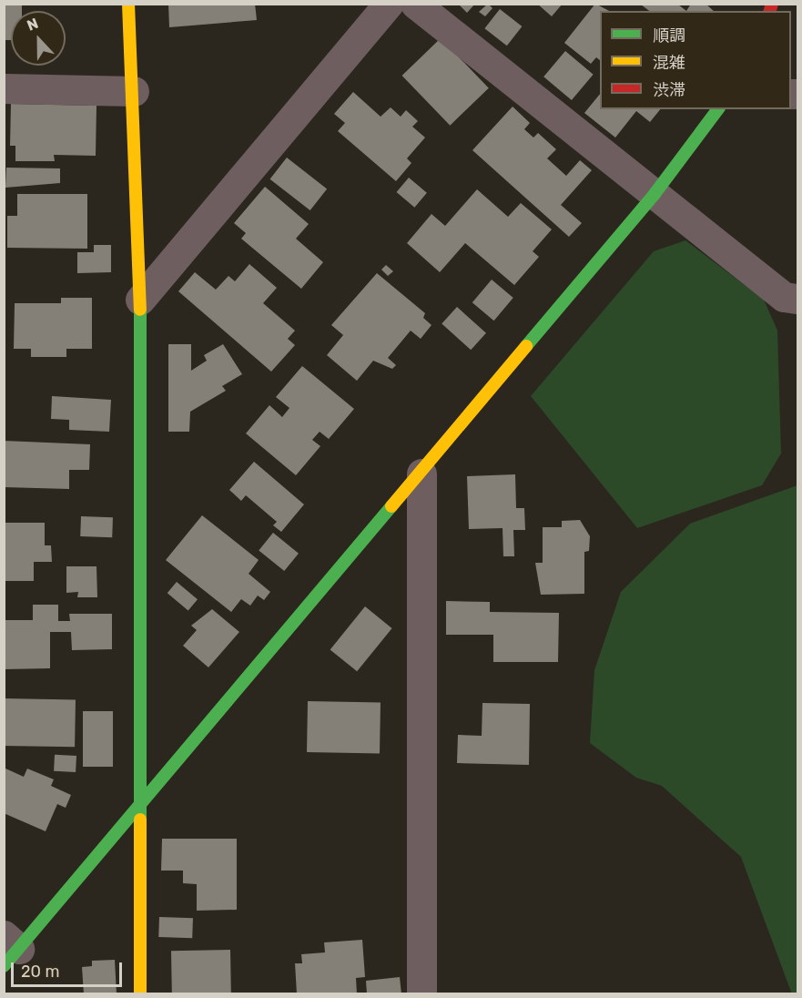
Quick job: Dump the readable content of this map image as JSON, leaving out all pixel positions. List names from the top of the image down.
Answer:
{
  "legend": ["順調", "混雑", "渋滞"],
  "scale_bar": "20 m",
  "north": "top"
}
